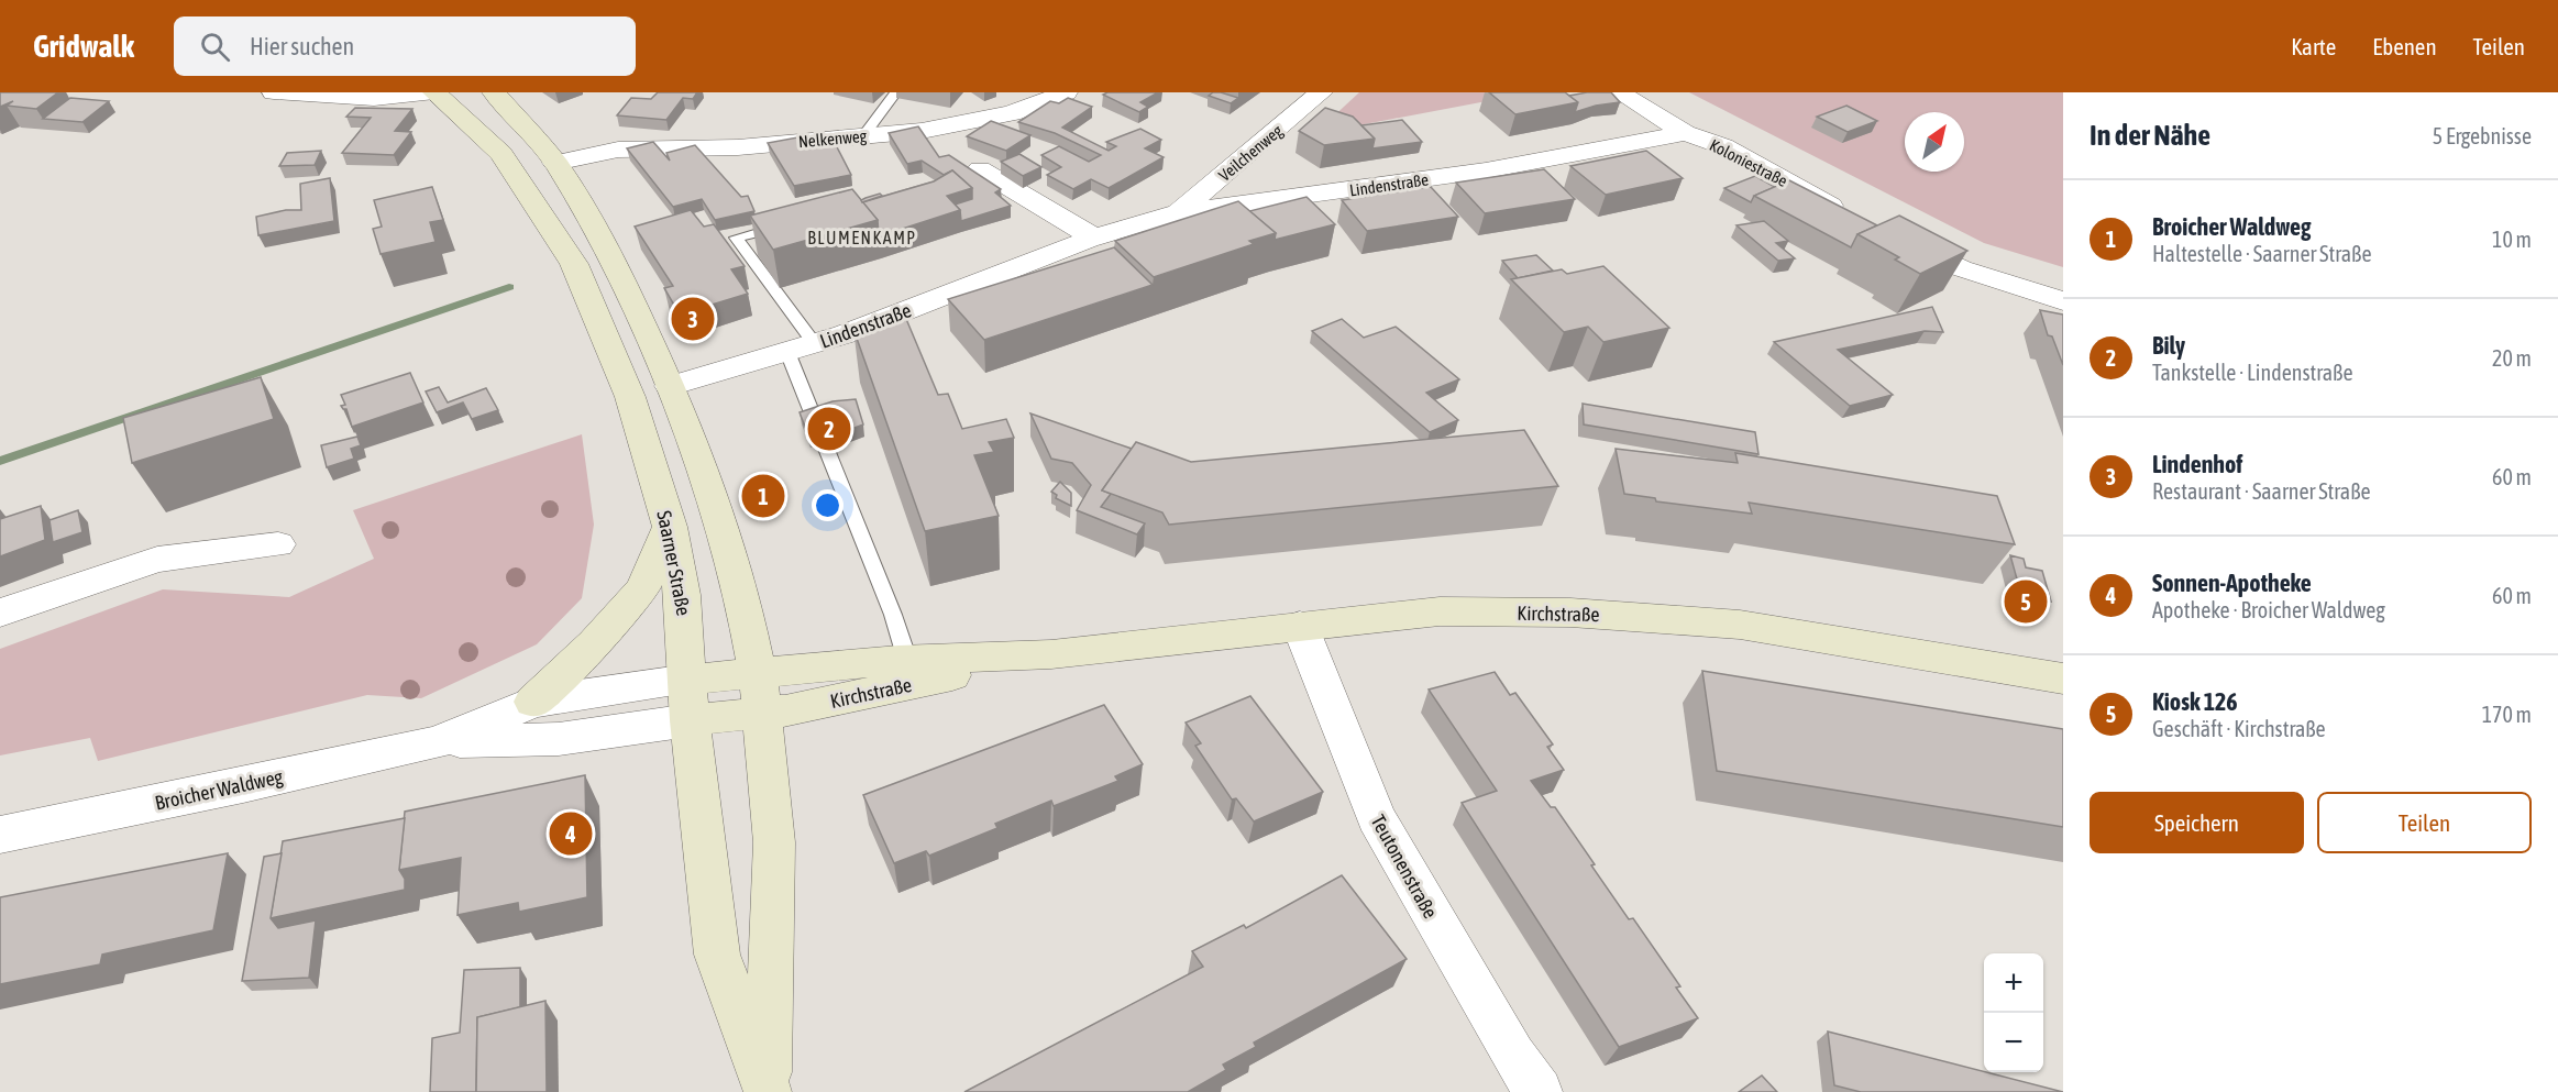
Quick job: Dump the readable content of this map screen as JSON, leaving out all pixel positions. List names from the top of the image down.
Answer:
{
  "streets": {
    "main road": ["Saarner Straße", "Kirchstraße"],
    "street": [
      "Nelkenweg",
      "Veilchenweg",
      "Koloniestraße",
      "Lindenstraße",
      "Broicher Waldweg",
      "Teutonenstraße"
    ]
  },
  "crossings": [
    ["Nelkenweg", "Saarner Straße"],
    ["Veilchenweg", "Lindenstraße"],
    ["Koloniestraße", "Lindenstraße"],
    ["Lindenstraße", "Saarner Straße"],
    ["Saarner Straße", "Kirchstraße"],
    ["Saarner Straße", "Broicher Waldweg"],
    ["Kirchstraße", "Broicher Waldweg"],
    ["Kirchstraße", "Teutonenstraße"]
  ],
  "districts": ["BLUMENKAMP"],
  "north": "top right",
  "page": {
    "header": "Gridwalk",
    "search": "Hier suchen",
    "nav": ["Karte", "Ebenen", "Teilen"],
    "heading": ["In der Nähe", "5 Ergebnisse"],
    "list": [
      {
        "mark": "1",
        "name": "Broicher Waldweg",
        "note": "Haltestelle · Saarner Straße",
        "value": "10 m"
      },
      {
        "mark": "2",
        "name": "Bily",
        "note": "Tankstelle · Lindenstraße",
        "value": "20 m"
      },
      {
        "mark": "3",
        "name": "Lindenhof",
        "note": "Restaurant · Saarner Straße",
        "value": "60 m"
      },
      {
        "mark": "4",
        "name": "Sonnen-Apotheke",
        "note": "Apotheke · Broicher Waldweg",
        "value": "60 m"
      },
      {
        "mark": "5",
        "name": "Kiosk 126",
        "note": "Geschäft · Kirchstraße",
        "value": "170 m"
      }
    ],
    "pins": [
      "3",
      "2",
      "1",
      "5",
      "4"
    ],
    "buttons": ["Speichern", "Teilen"],
    "map_buttons": ["+", "−"]
  }
}
